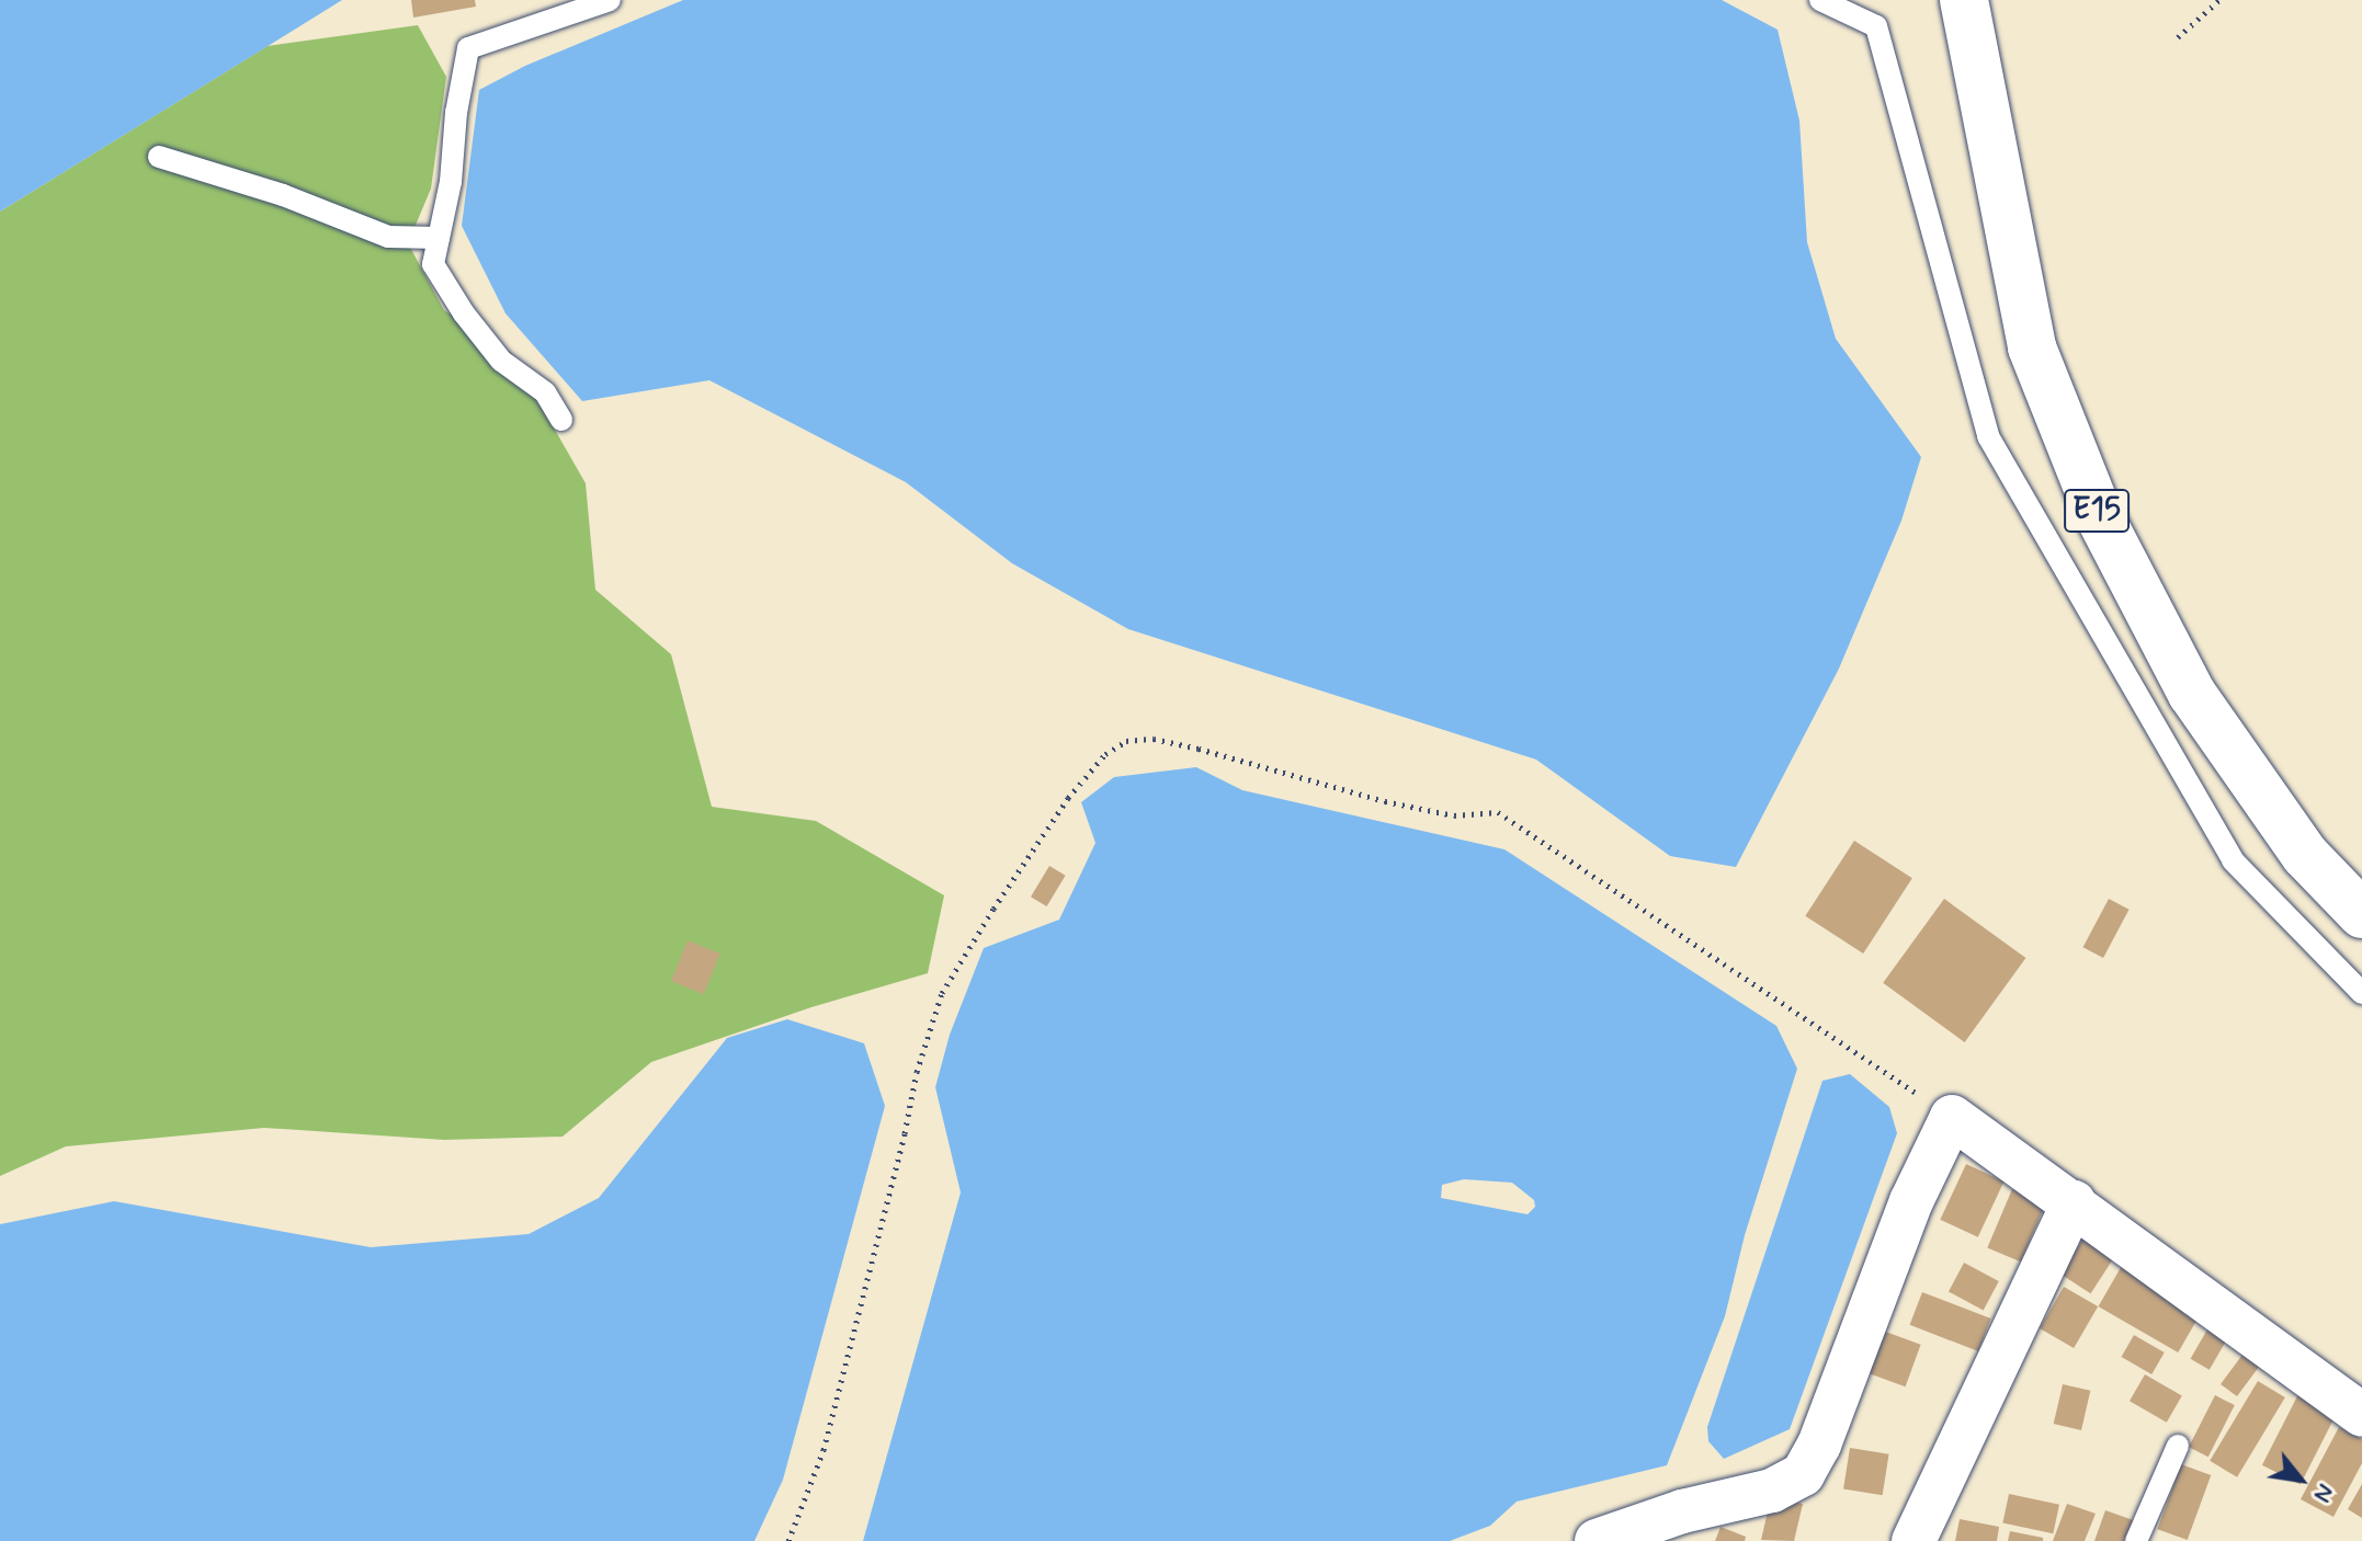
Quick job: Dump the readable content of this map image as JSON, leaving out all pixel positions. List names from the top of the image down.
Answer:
{
  "streets": {
    "highway": ["E15"]
  },
  "north": "bottom right"
}
